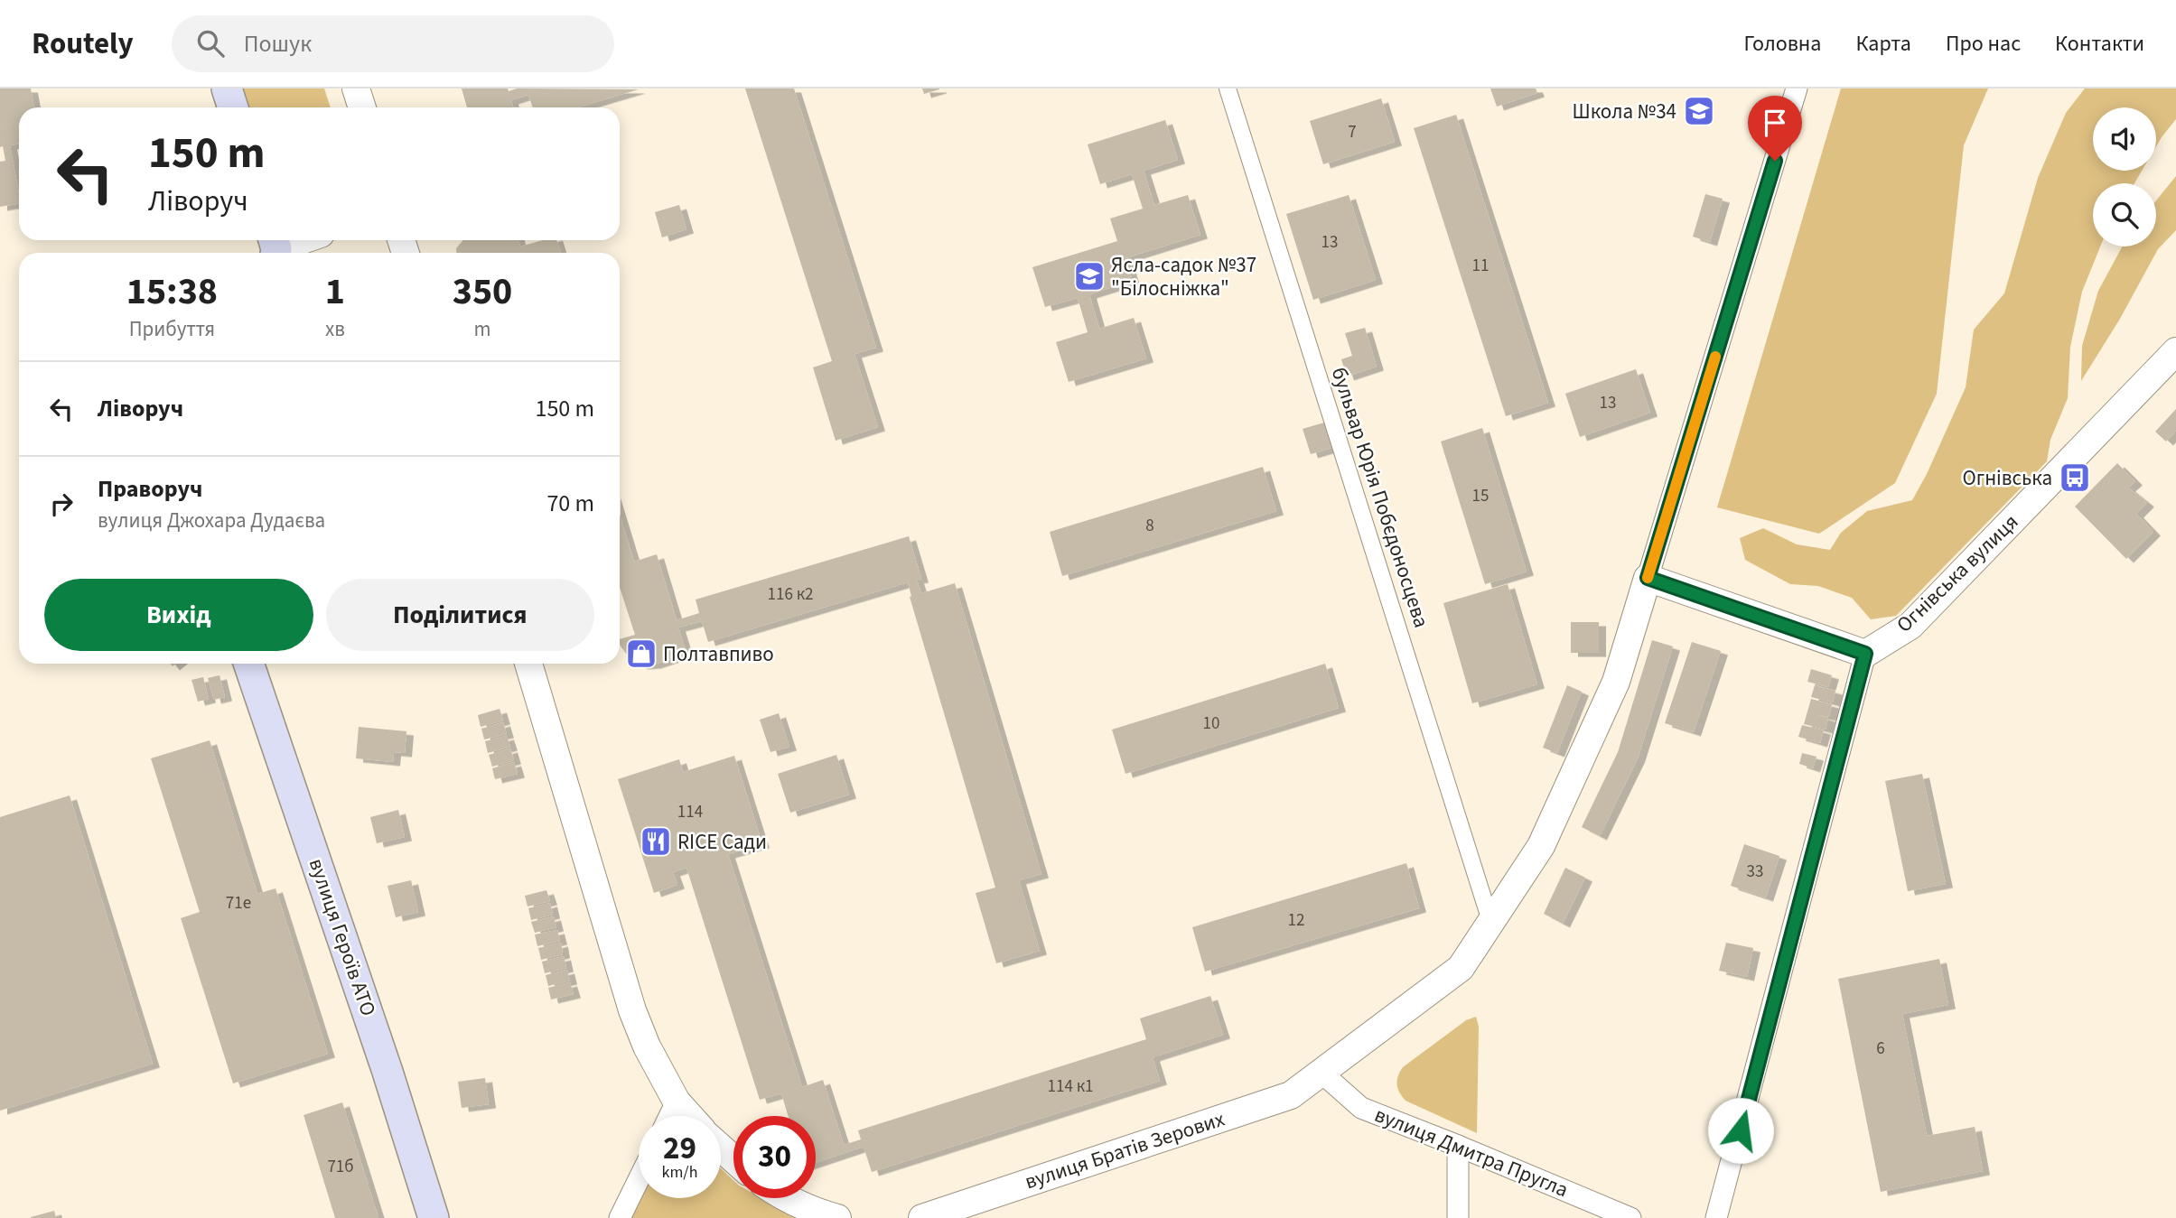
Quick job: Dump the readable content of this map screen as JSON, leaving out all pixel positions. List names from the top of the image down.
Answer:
{
  "streets": {
    "main road": ["вулиця Героїв АТО"],
    "street": [
      "бульвар Юрія Побєдоносцева",
      "Огнівська вулиця",
      "вулиця Братів Зерових",
      "вулиця Дмитра Пругла"
    ]
  },
  "crossings": [
    ["бульвар Юрія Побєдоносцева", "вулиця Братів Зерових"],
    ["вулиця Братів Зерових", "вулиця Дмитра Пругла"]
  ],
  "places": {
    "school or university": ["Школа №34", "Ясла-садок №37 \"Білосніжка\""],
    "bus stop": ["Огнівська"],
    "shop": ["Полтавпиво"],
    "restaurant": ["RICE Сади"]
  },
  "house_numbers": [
    "7",
    "13",
    "11",
    "13",
    "15",
    "8",
    "116 к2",
    "10",
    "114",
    "33",
    "71е",
    "12",
    "6",
    "114 к1",
    "71б"
  ],
  "page": {
    "header": "Routely",
    "search": "Пошук",
    "nav": [
      "Головна",
      "Карта",
      "Про нас",
      "Контакти"
    ],
    "turn": ["150 m", "Ліворуч"],
    "eta": [
      "15:38",
      "Прибуття",
      "1",
      "хв",
      "350",
      "m"
    ],
    "list": [
      {
        "name": "Ліворуч",
        "value": "150 m"
      },
      {
        "name": "Праворуч",
        "note": "вулиця Джохара Дудаєва",
        "value": "70 m"
      }
    ],
    "buttons": ["Вихід", "Поділитися"],
    "speed": "29 km/h",
    "limit": "30"
  }
}
